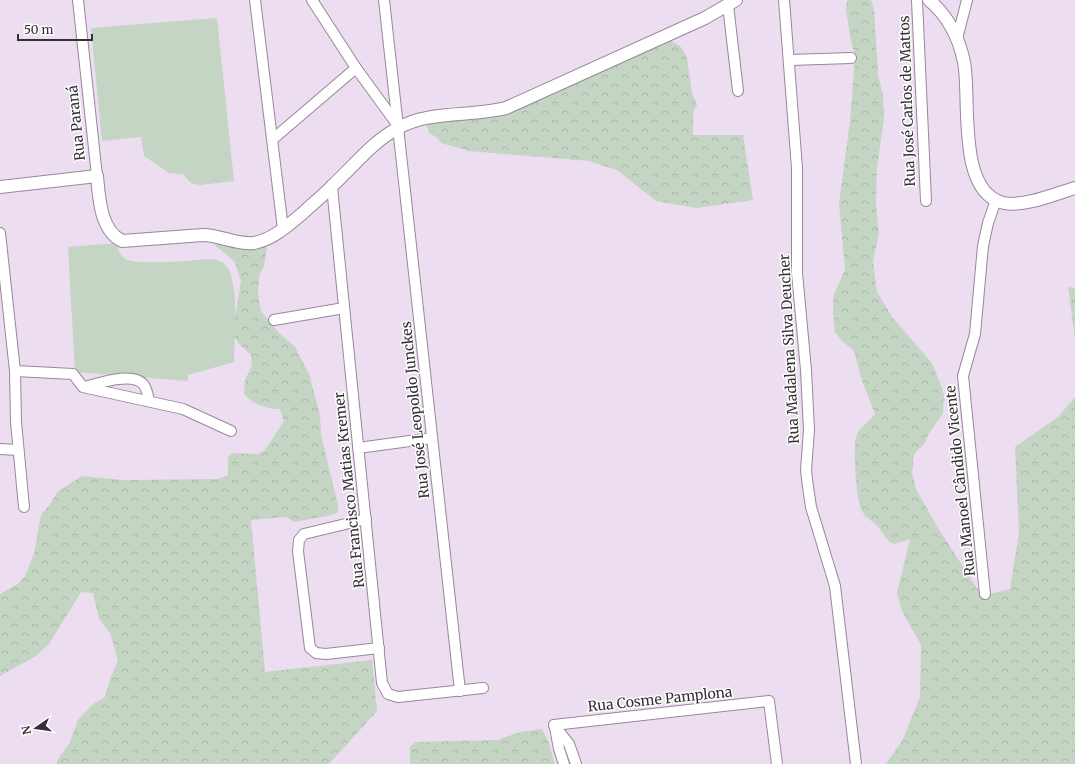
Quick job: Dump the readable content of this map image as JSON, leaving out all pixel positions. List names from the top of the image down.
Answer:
{
  "streets": {
    "street": [
      "Rua José Carlos de Mattos",
      "Rua Paraná",
      "Rua Madalena Silva Deucher",
      "Rua José Leopoldo Junckes",
      "Rua Manoel Cândido Vicente",
      "Rua Francisco Matias Kremer",
      "Rua Cosme Pamplona"
    ]
  },
  "crossings": [
    ["Rua José Leopoldo Junckes", "Rua Francisco Matias Kremer"]
  ],
  "scale_bar": "50 m",
  "north": "left"
}
